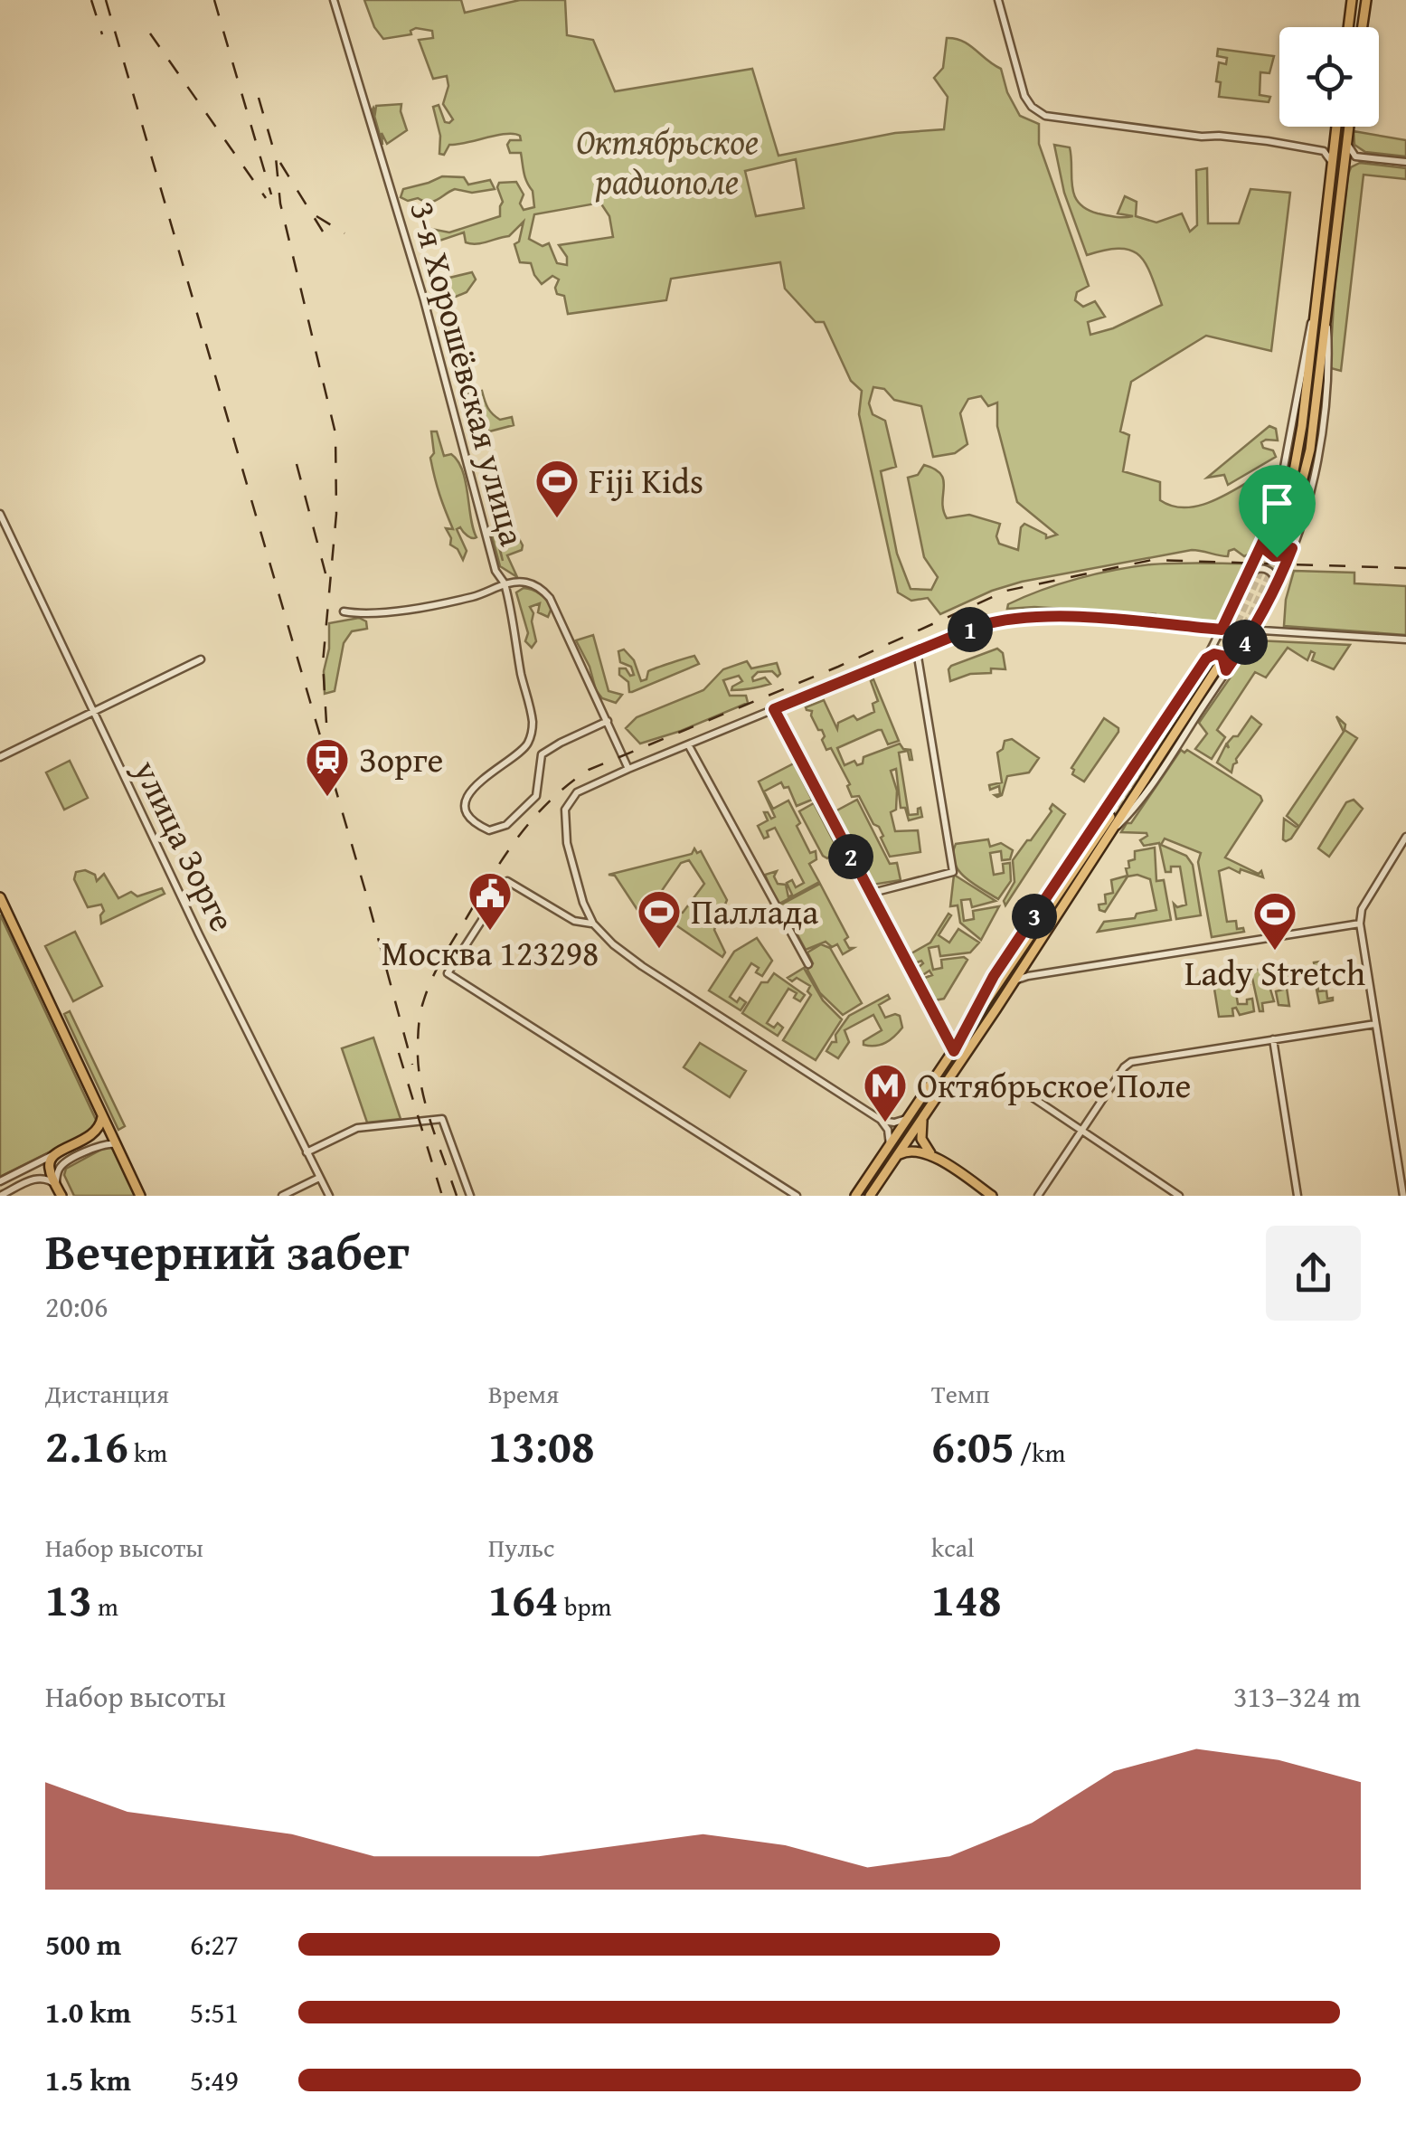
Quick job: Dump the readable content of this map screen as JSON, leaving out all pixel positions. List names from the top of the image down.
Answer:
{
  "streets": {
    "street": ["3-я Хорошёвская улица", "улица Зорге"]
  },
  "parks": ["Октябрьское радиополе"],
  "places": {
    "sports": ["Fiji Kids", "Паллада", "Lady Stretch"],
    "station": ["Зорге"],
    "public building": ["Москва 123298"],
    "metro station": ["Октябрьское Поле"]
  },
  "page": {
    "pins": [
      "1",
      "4",
      "2",
      "3"
    ],
    "heading": ["Вечерний забег", "20:06"],
    "stats": [
      ["Дистанция", "2.16 km"],
      ["Время", "13:08"],
      ["Темп", "6:05 /km"],
      ["Набор высоты", "13 m"],
      ["Пульс", "164 bpm"],
      ["kcal", "148"]
    ],
    "chart": ["Набор высоты", "313–324 m"],
    "list": [
      {
        "name": "500 m",
        "note": "6:27"
      },
      {
        "name": "1.0 km",
        "note": "5:51"
      },
      {
        "name": "1.5 km",
        "note": "5:49"
      }
    ]
  }
}
